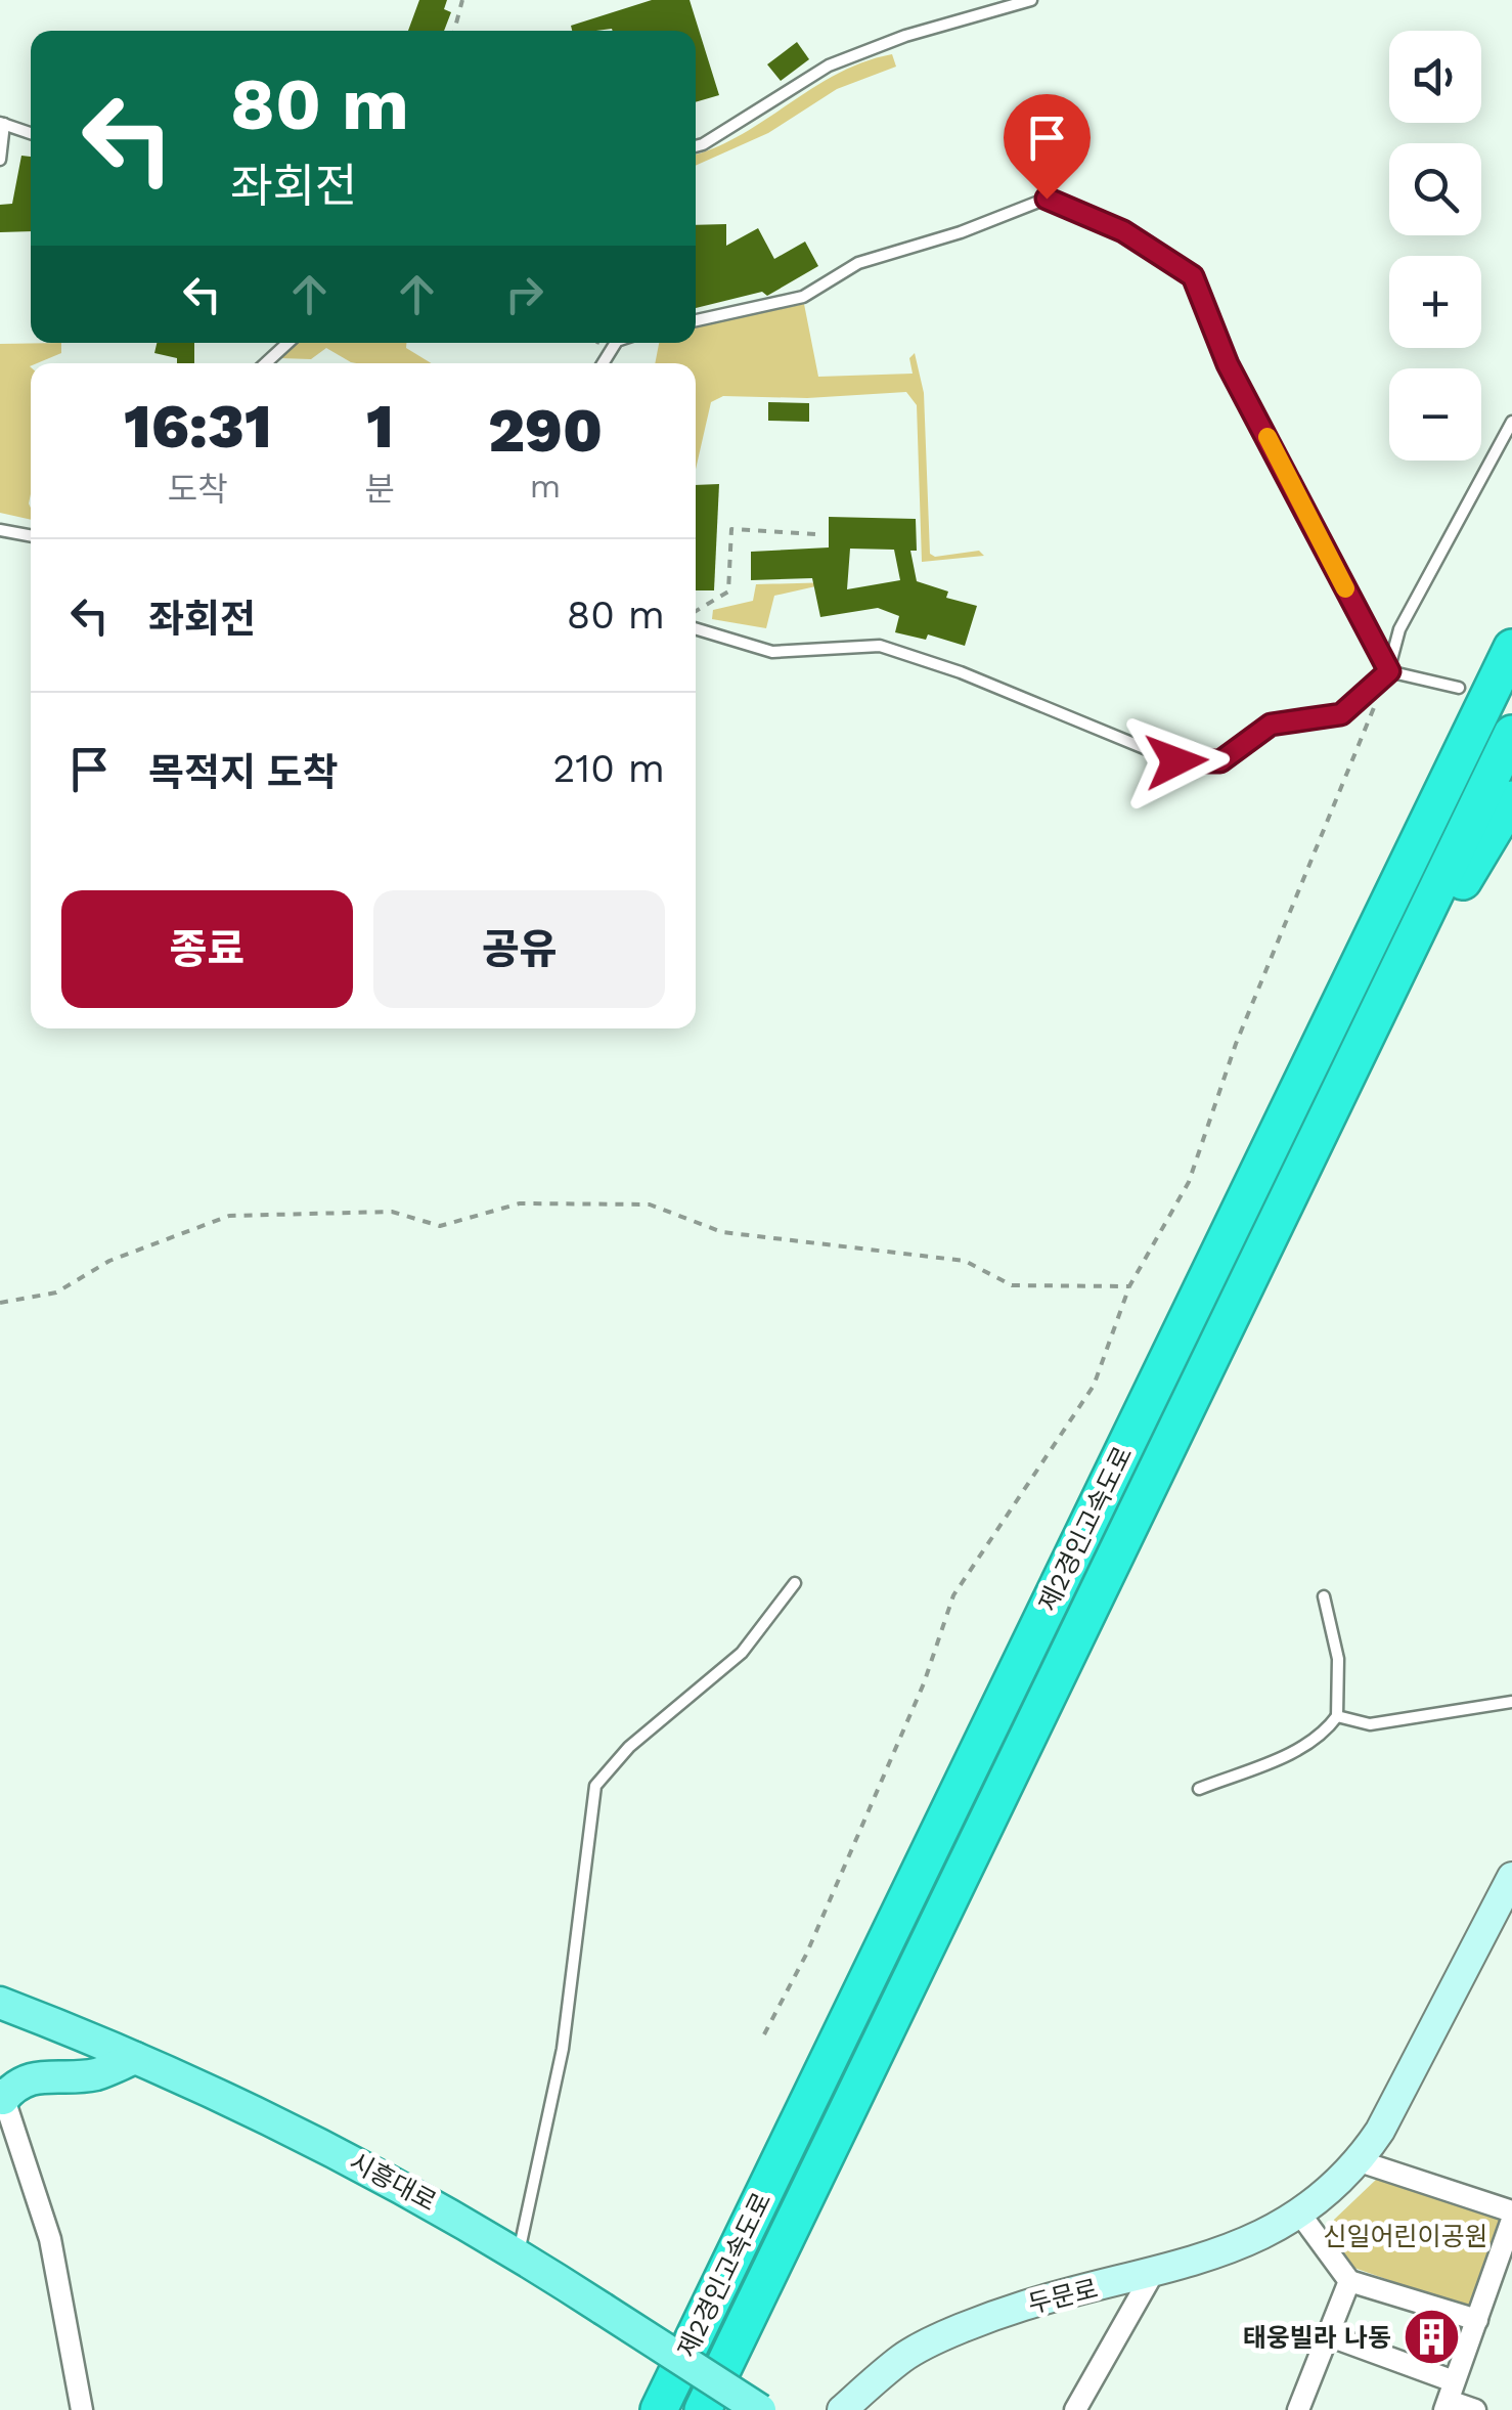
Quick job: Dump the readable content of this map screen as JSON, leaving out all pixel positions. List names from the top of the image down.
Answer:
{
  "streets": {
    "highway": ["제2경인고속도로"],
    "main road": ["시흥대로"],
    "street": ["두문로"]
  },
  "parks": ["신일어린이공원"],
  "places": {
    "building": ["태웅빌라 나동"]
  },
  "page": {
    "map_buttons": ["+", "−"],
    "turn": ["80 m", "좌회전"],
    "eta": [
      "16:31",
      "도착",
      "1",
      "분",
      "290",
      "m"
    ],
    "list": [
      {
        "name": "좌회전",
        "value": "80 m"
      },
      {
        "name": "목적지 도착",
        "value": "210 m"
      }
    ],
    "buttons": ["종료", "공유"]
  }
}
